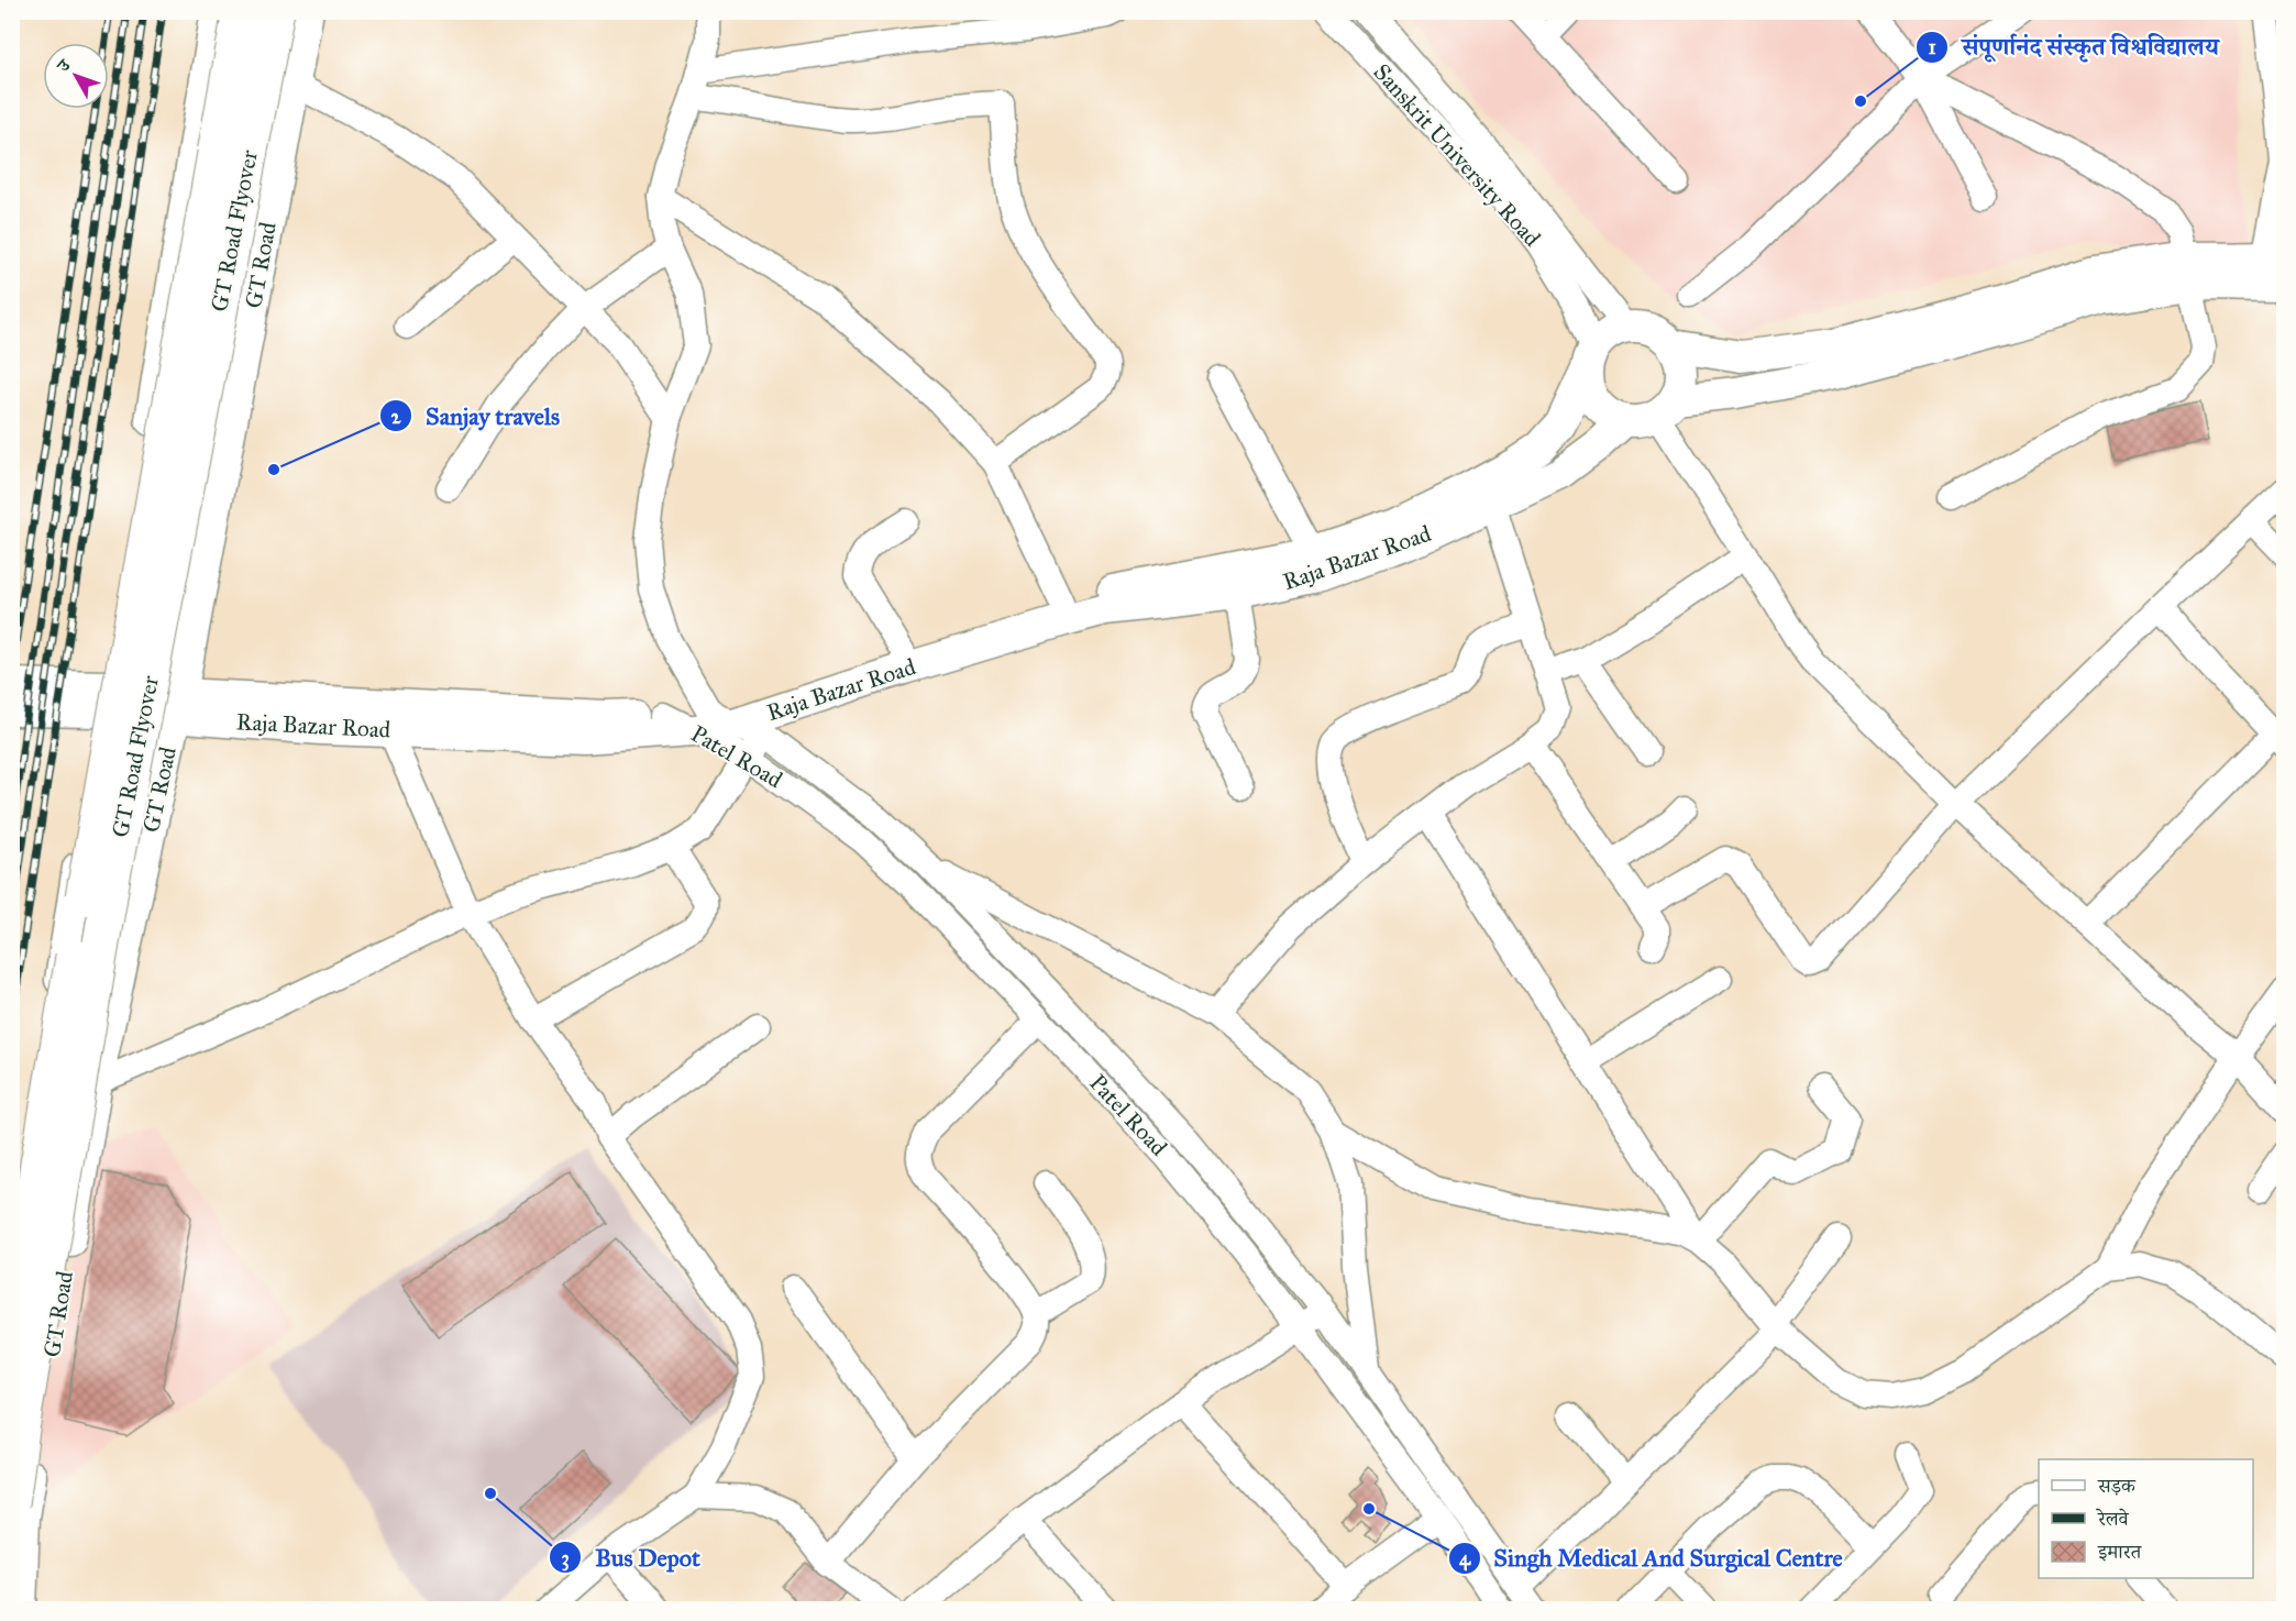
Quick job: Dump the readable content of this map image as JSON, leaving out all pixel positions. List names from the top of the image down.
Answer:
{
  "streets": {
    "highway": ["GT Road Flyover"],
    "main road": ["GT Road", "Raja Bazar Road"],
    "street": ["Sanskrit University Road", "Patel Road"]
  },
  "crossings": [
    ["Sanskrit University Road", "Raja Bazar Road"],
    ["GT Road", "Raja Bazar Road"],
    ["Raja Bazar Road", "Patel Road"]
  ],
  "places": [
    "संपूर्णानंद संस्कृत विश्वविद्यालय",
    "Sanjay travels",
    "Bus Depot",
    "Singh Medical And Surgical Centre"
  ],
  "legend": ["सड़क", "रेलवे", "इमारत"],
  "north": "top left"
}
